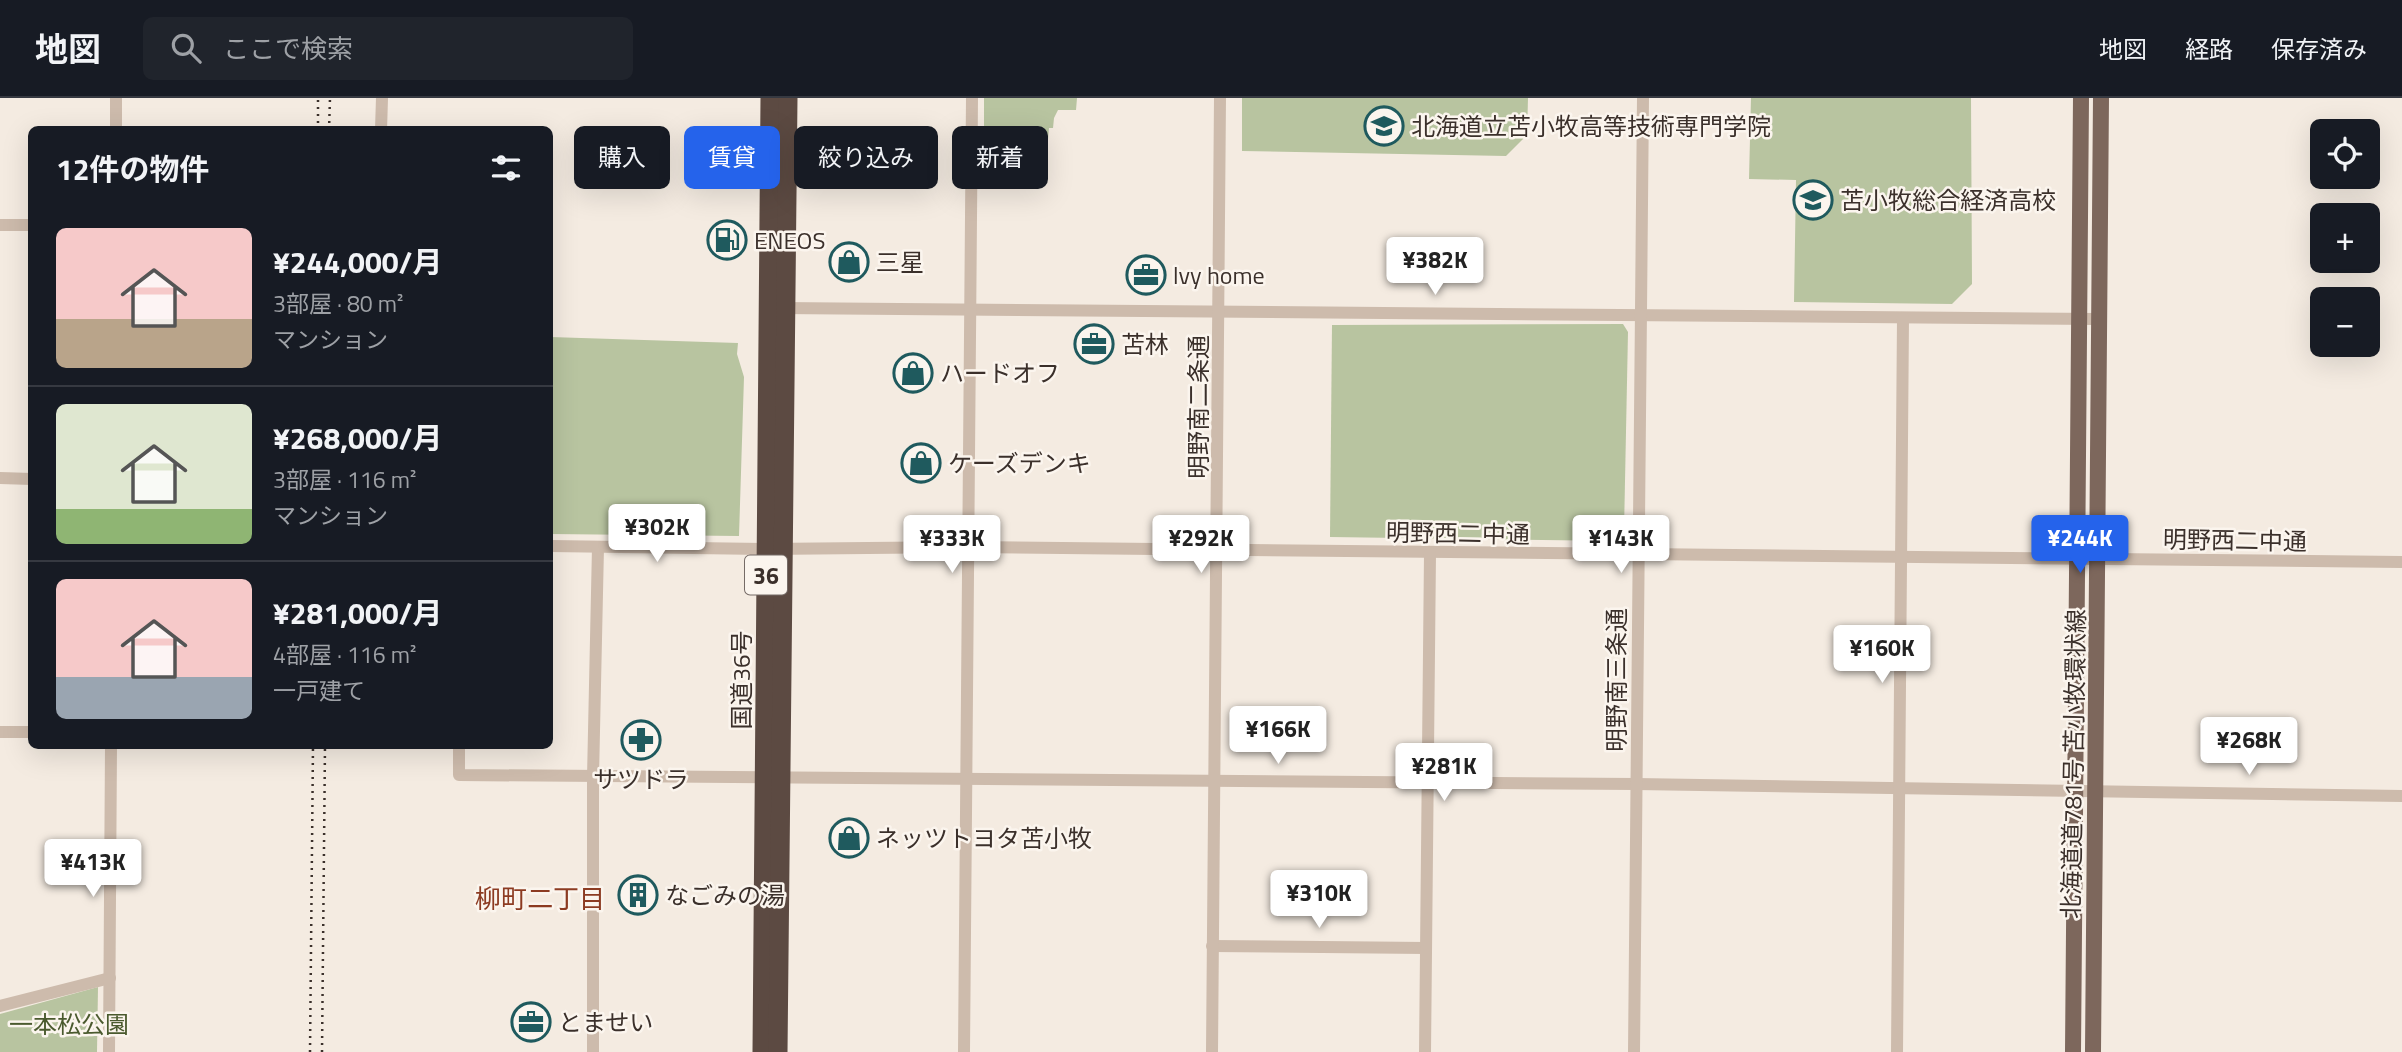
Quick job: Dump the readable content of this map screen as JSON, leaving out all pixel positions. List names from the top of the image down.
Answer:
{
  "streets": {
    "highway": ["36", "国道36号"],
    "main road": ["北海道道781号 苫小牧環状線"],
    "street": ["明野南二条通", "明野西二中通", "明野南三条通"]
  },
  "crossings": [
    ["明野南二条通", "明野西二中通"],
    ["明野西二中通", "国道36号"],
    ["明野西二中通", "明野南三条通"],
    ["明野西二中通", "北海道道781号 苫小牧環状線"]
  ],
  "districts": ["柳町二丁目"],
  "parks": ["一本松公園"],
  "places": {
    "school or university": ["北海道立苫小牧高等技術専門学院", "苫小牧総合経済高校"],
    "fuel station": ["ENEOS"],
    "shop": [
      "三星",
      "ハードオフ",
      "ケーズデンキ",
      "ネッツトヨタ苫小牧"
    ],
    "office": ["lvy home", "苫林", "とませい"],
    "pharmacy": ["サツドラ"],
    "building": ["なごみの湯"]
  },
  "page": {
    "header": "地図",
    "search": "ここで検索",
    "nav": ["地図", "経路", "保存済み"],
    "map_buttons": ["+", "−"],
    "chip": [
      "購入",
      "賃貸",
      "絞り込み",
      "新着"
    ],
    "heading": "12件の物件",
    "list": [
      {
        "name": "¥244,000/月",
        "note": "3部屋 · 80 m² · マンション"
      },
      {
        "name": "¥268,000/月",
        "note": "3部屋 · 116 m² · マンション"
      },
      {
        "name": "¥281,000/月",
        "note": "4部屋 · 116 m² · 一戸建て"
      }
    ],
    "price": [
      "¥382K",
      "¥302K",
      "¥333K",
      "¥292K",
      "¥143K",
      "¥244K",
      "¥160K",
      "¥166K",
      "¥268K",
      "¥281K",
      "¥413K",
      "¥310K"
    ]
  }
}
